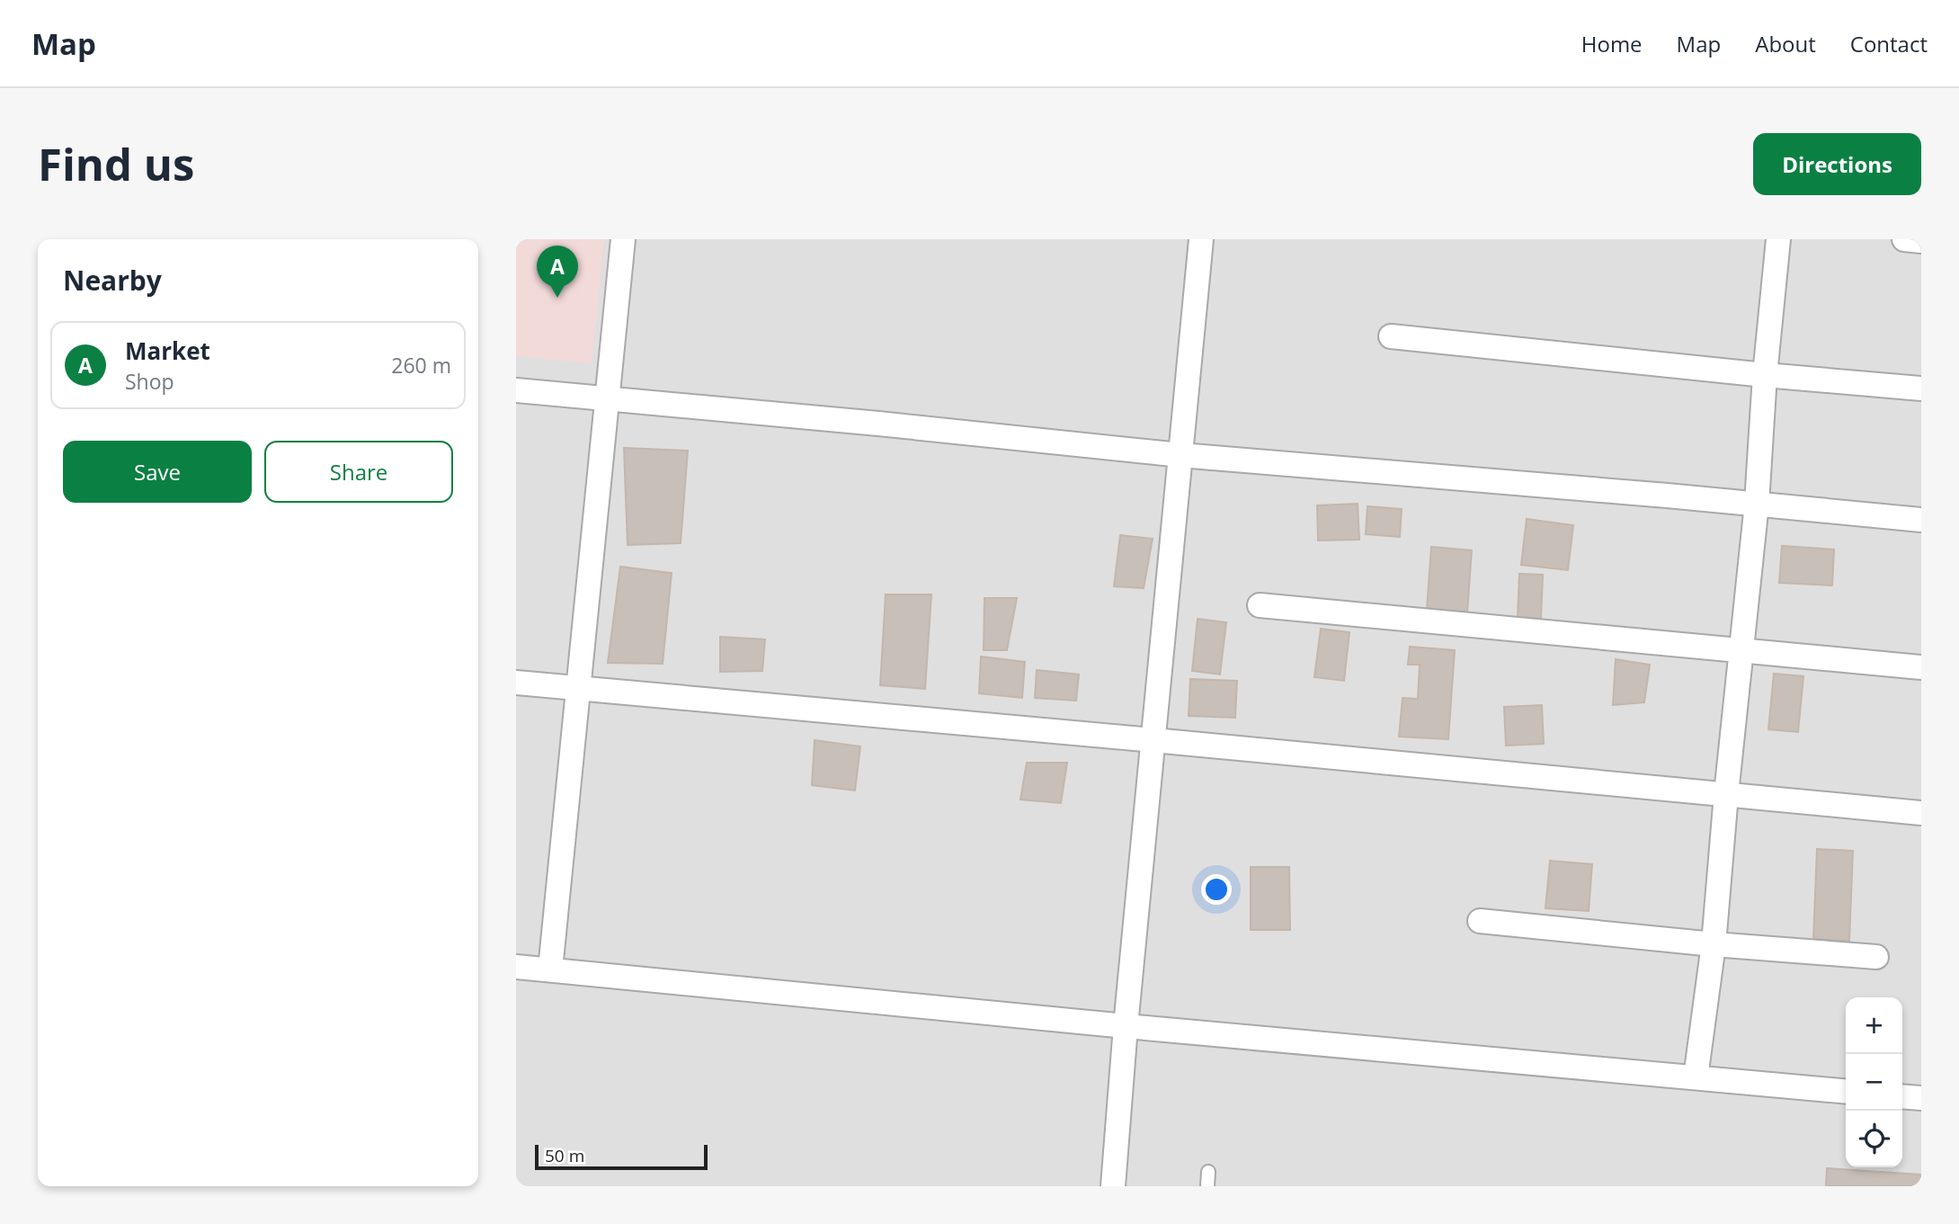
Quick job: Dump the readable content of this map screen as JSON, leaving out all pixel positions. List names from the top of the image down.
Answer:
{
  "scale_bar": "50 m",
  "page": {
    "header": "Map",
    "nav": [
      "Home",
      "Map",
      "About",
      "Contact"
    ],
    "buttons": [
      "Directions",
      ["Save", "Share"]
    ],
    "title": "Find us",
    "heading": "Nearby",
    "pins": "A",
    "list": [
      {
        "mark": "A",
        "name": "Market",
        "note": "Shop",
        "value": "260 m"
      }
    ],
    "map_buttons": ["+", "−"],
    "scale": "50 m"
  }
}
